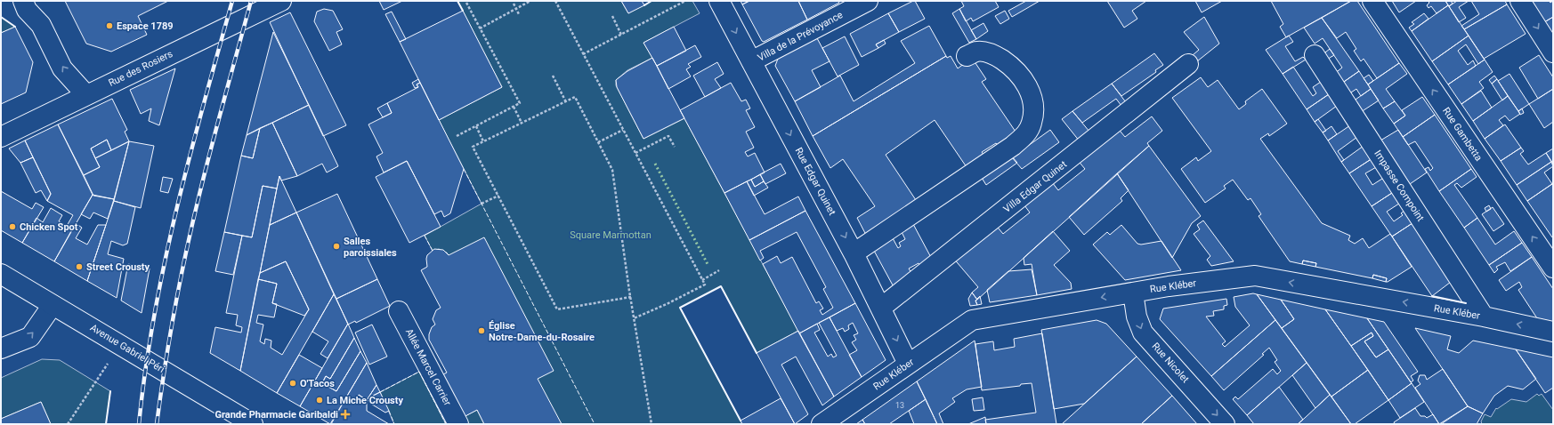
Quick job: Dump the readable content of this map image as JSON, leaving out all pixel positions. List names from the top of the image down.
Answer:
{
  "streets": {
    "street": [
      "Villa de la Prévoyance",
      "Rue des Rosiers",
      "Rue Gambetta",
      "Rue Edgar Quinet",
      "Impasse Compoint",
      "Villa Edgar Quinet",
      "Rue Kléber",
      "Avenue Gabriel Péri",
      "Rue Nicolet",
      "Allée Marcel Carrier"
    ]
  },
  "crossings": [
    ["Villa de la Prévoyance", "Rue Edgar Quinet"],
    ["Rue Edgar Quinet", "Villa Edgar Quinet"],
    ["Rue Edgar Quinet", "Rue Kléber"],
    ["Impasse Compoint", "Rue Kléber"],
    ["Rue Kléber", "Rue Nicolet"]
  ],
  "one_way": [
    "Rue Gambetta",
    "Rue Edgar Quinet",
    "Rue Kléber",
    "Rue Nicolet"
  ],
  "parks": ["Square Marmottan"],
  "places": {
    "other": [
      "Espace 1789",
      "Chicken Spot",
      "Salles paroissiales",
      "Street Crousty",
      "Église Notre-Dame-du-Rosaire",
      "O'Tacos",
      "La Miche Crousty"
    ],
    "health": ["Grande Pharmacie Garibaldi"]
  },
  "house_numbers": ["13"]
}
